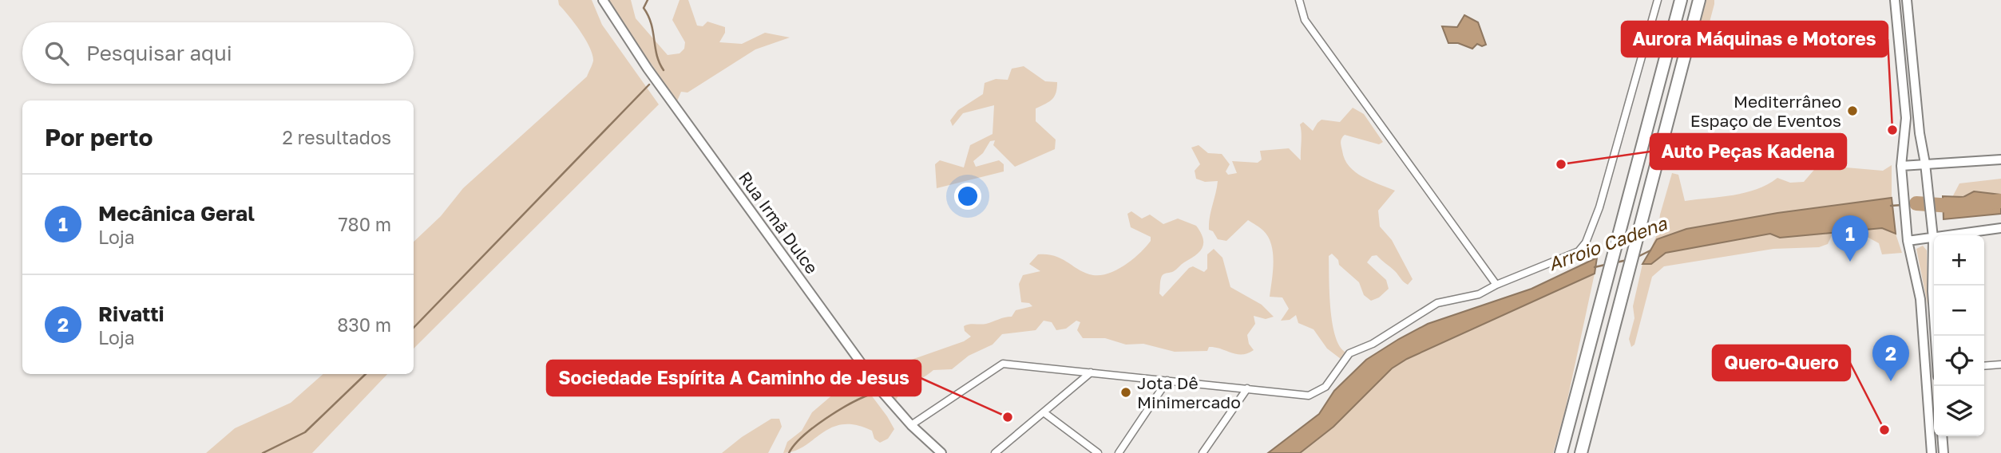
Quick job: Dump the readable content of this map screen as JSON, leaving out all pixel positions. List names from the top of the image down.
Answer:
{
  "streets": {
    "main road": ["Rua Irmã Dulce"]
  },
  "water": ["Arroio Cadena"],
  "places": [
    "Mediterrâneo Espaço de Eventos",
    "Aurora Máquinas e Motores",
    "Auto Peças Kadena",
    "Jota Dê Minimercado",
    "Sociedade Espírita A Caminho de Jesus",
    "Quero-Quero"
  ],
  "page": {
    "search": "Pesquisar aqui",
    "heading": ["Por perto", "2 resultados"],
    "list": [
      {
        "mark": "1",
        "name": "Mecânica Geral",
        "note": "Loja",
        "value": "780 m"
      },
      {
        "mark": "2",
        "name": "Rivatti",
        "note": "Loja",
        "value": "830 m"
      }
    ],
    "pins": ["1", "2"],
    "map_buttons": ["+", "−"]
  }
}
